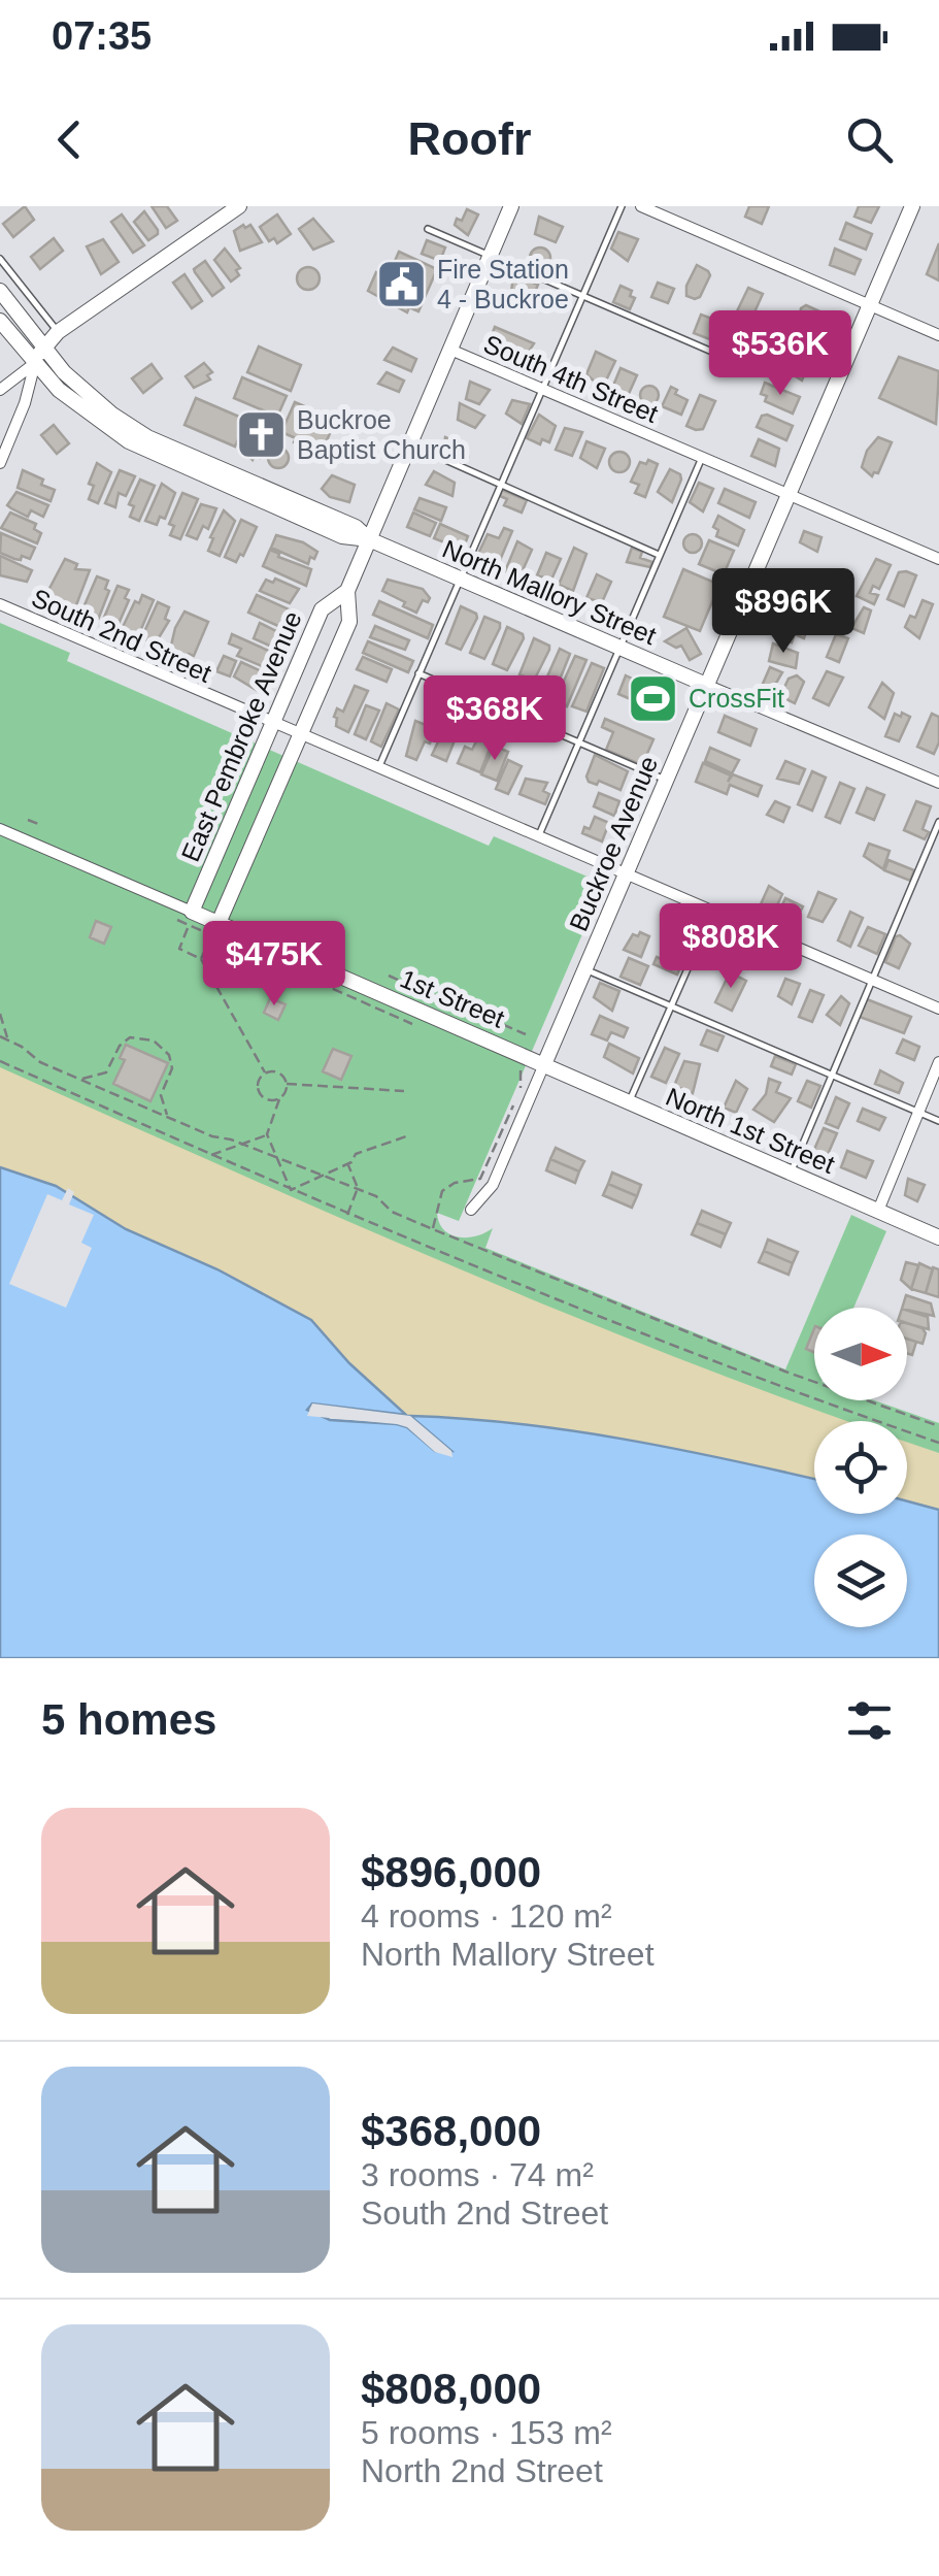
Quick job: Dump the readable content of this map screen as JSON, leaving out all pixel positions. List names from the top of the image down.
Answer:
{
  "streets": {
    "street": [
      "South 4th Street",
      "North Mallory Street",
      "South 2nd Street",
      "East Pembroke Avenue",
      "Buckroe Avenue",
      "1st Street",
      "North 1st Street"
    ]
  },
  "crossings": [
    ["South 4th Street", "East Pembroke Avenue"],
    ["South 4th Street", "Buckroe Avenue"],
    ["North Mallory Street", "East Pembroke Avenue"],
    ["North Mallory Street", "Buckroe Avenue"],
    ["South 2nd Street", "East Pembroke Avenue"],
    ["South 2nd Street", "Buckroe Avenue"],
    ["East Pembroke Avenue", "1st Street"],
    ["Buckroe Avenue", "1st Street"],
    ["Buckroe Avenue", "North 1st Street"],
    ["1st Street", "North 1st Street"]
  ],
  "places": {
    "public building": ["Fire Station 4 - Buckroe"],
    "church": ["Buckroe Baptist Church"],
    "sports": ["CrossFit"]
  },
  "north": "right",
  "page": {
    "status": "07:35",
    "header": "Roofr",
    "price": [
      "$536K",
      "$896K",
      "$368K",
      "$808K",
      "$475K"
    ],
    "heading": "5 homes",
    "list": [
      {
        "name": "$896,000",
        "note": "4 rooms · 120 m² · North Mallory Street"
      },
      {
        "name": "$368,000",
        "note": "3 rooms · 74 m² · South 2nd Street"
      },
      {
        "name": "$808,000",
        "note": "5 rooms · 153 m² · North 2nd Street"
      }
    ]
  }
}
